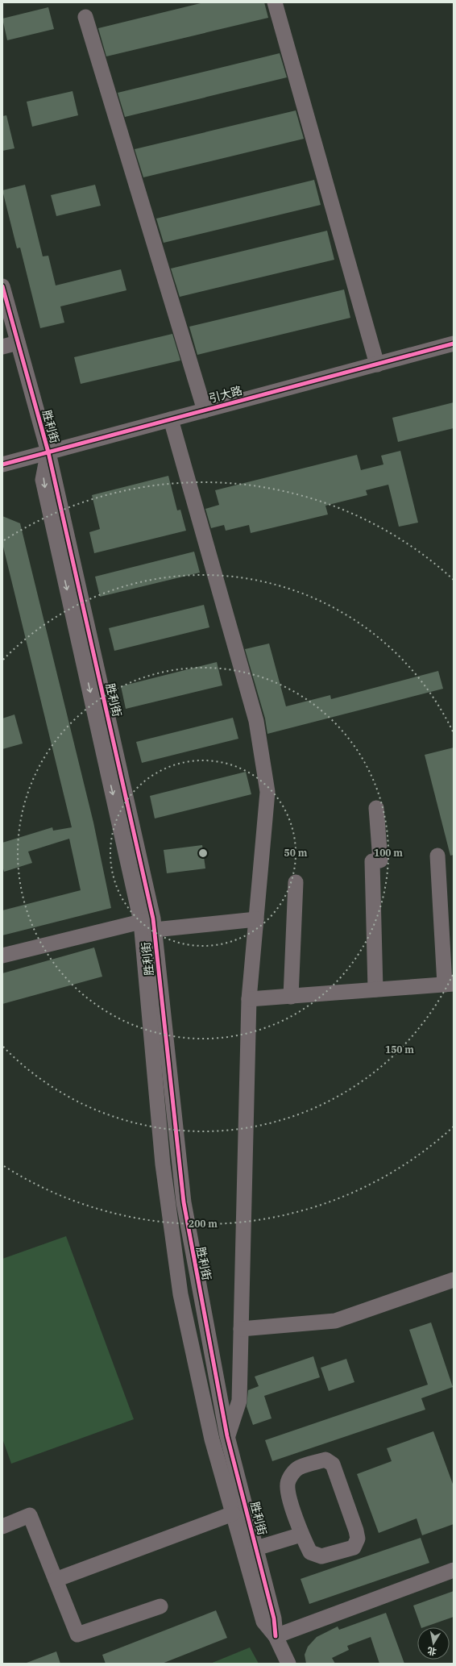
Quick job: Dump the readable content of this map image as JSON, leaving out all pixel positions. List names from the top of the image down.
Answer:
{
  "streets": {
    "street": ["引大路", "胜利街"]
  },
  "crossings": [
    ["引大路", "胜利街"]
  ],
  "north": "bottom",
  "rings": [
    "50 m",
    "100 m",
    "150 m",
    "200 m"
  ]
}
